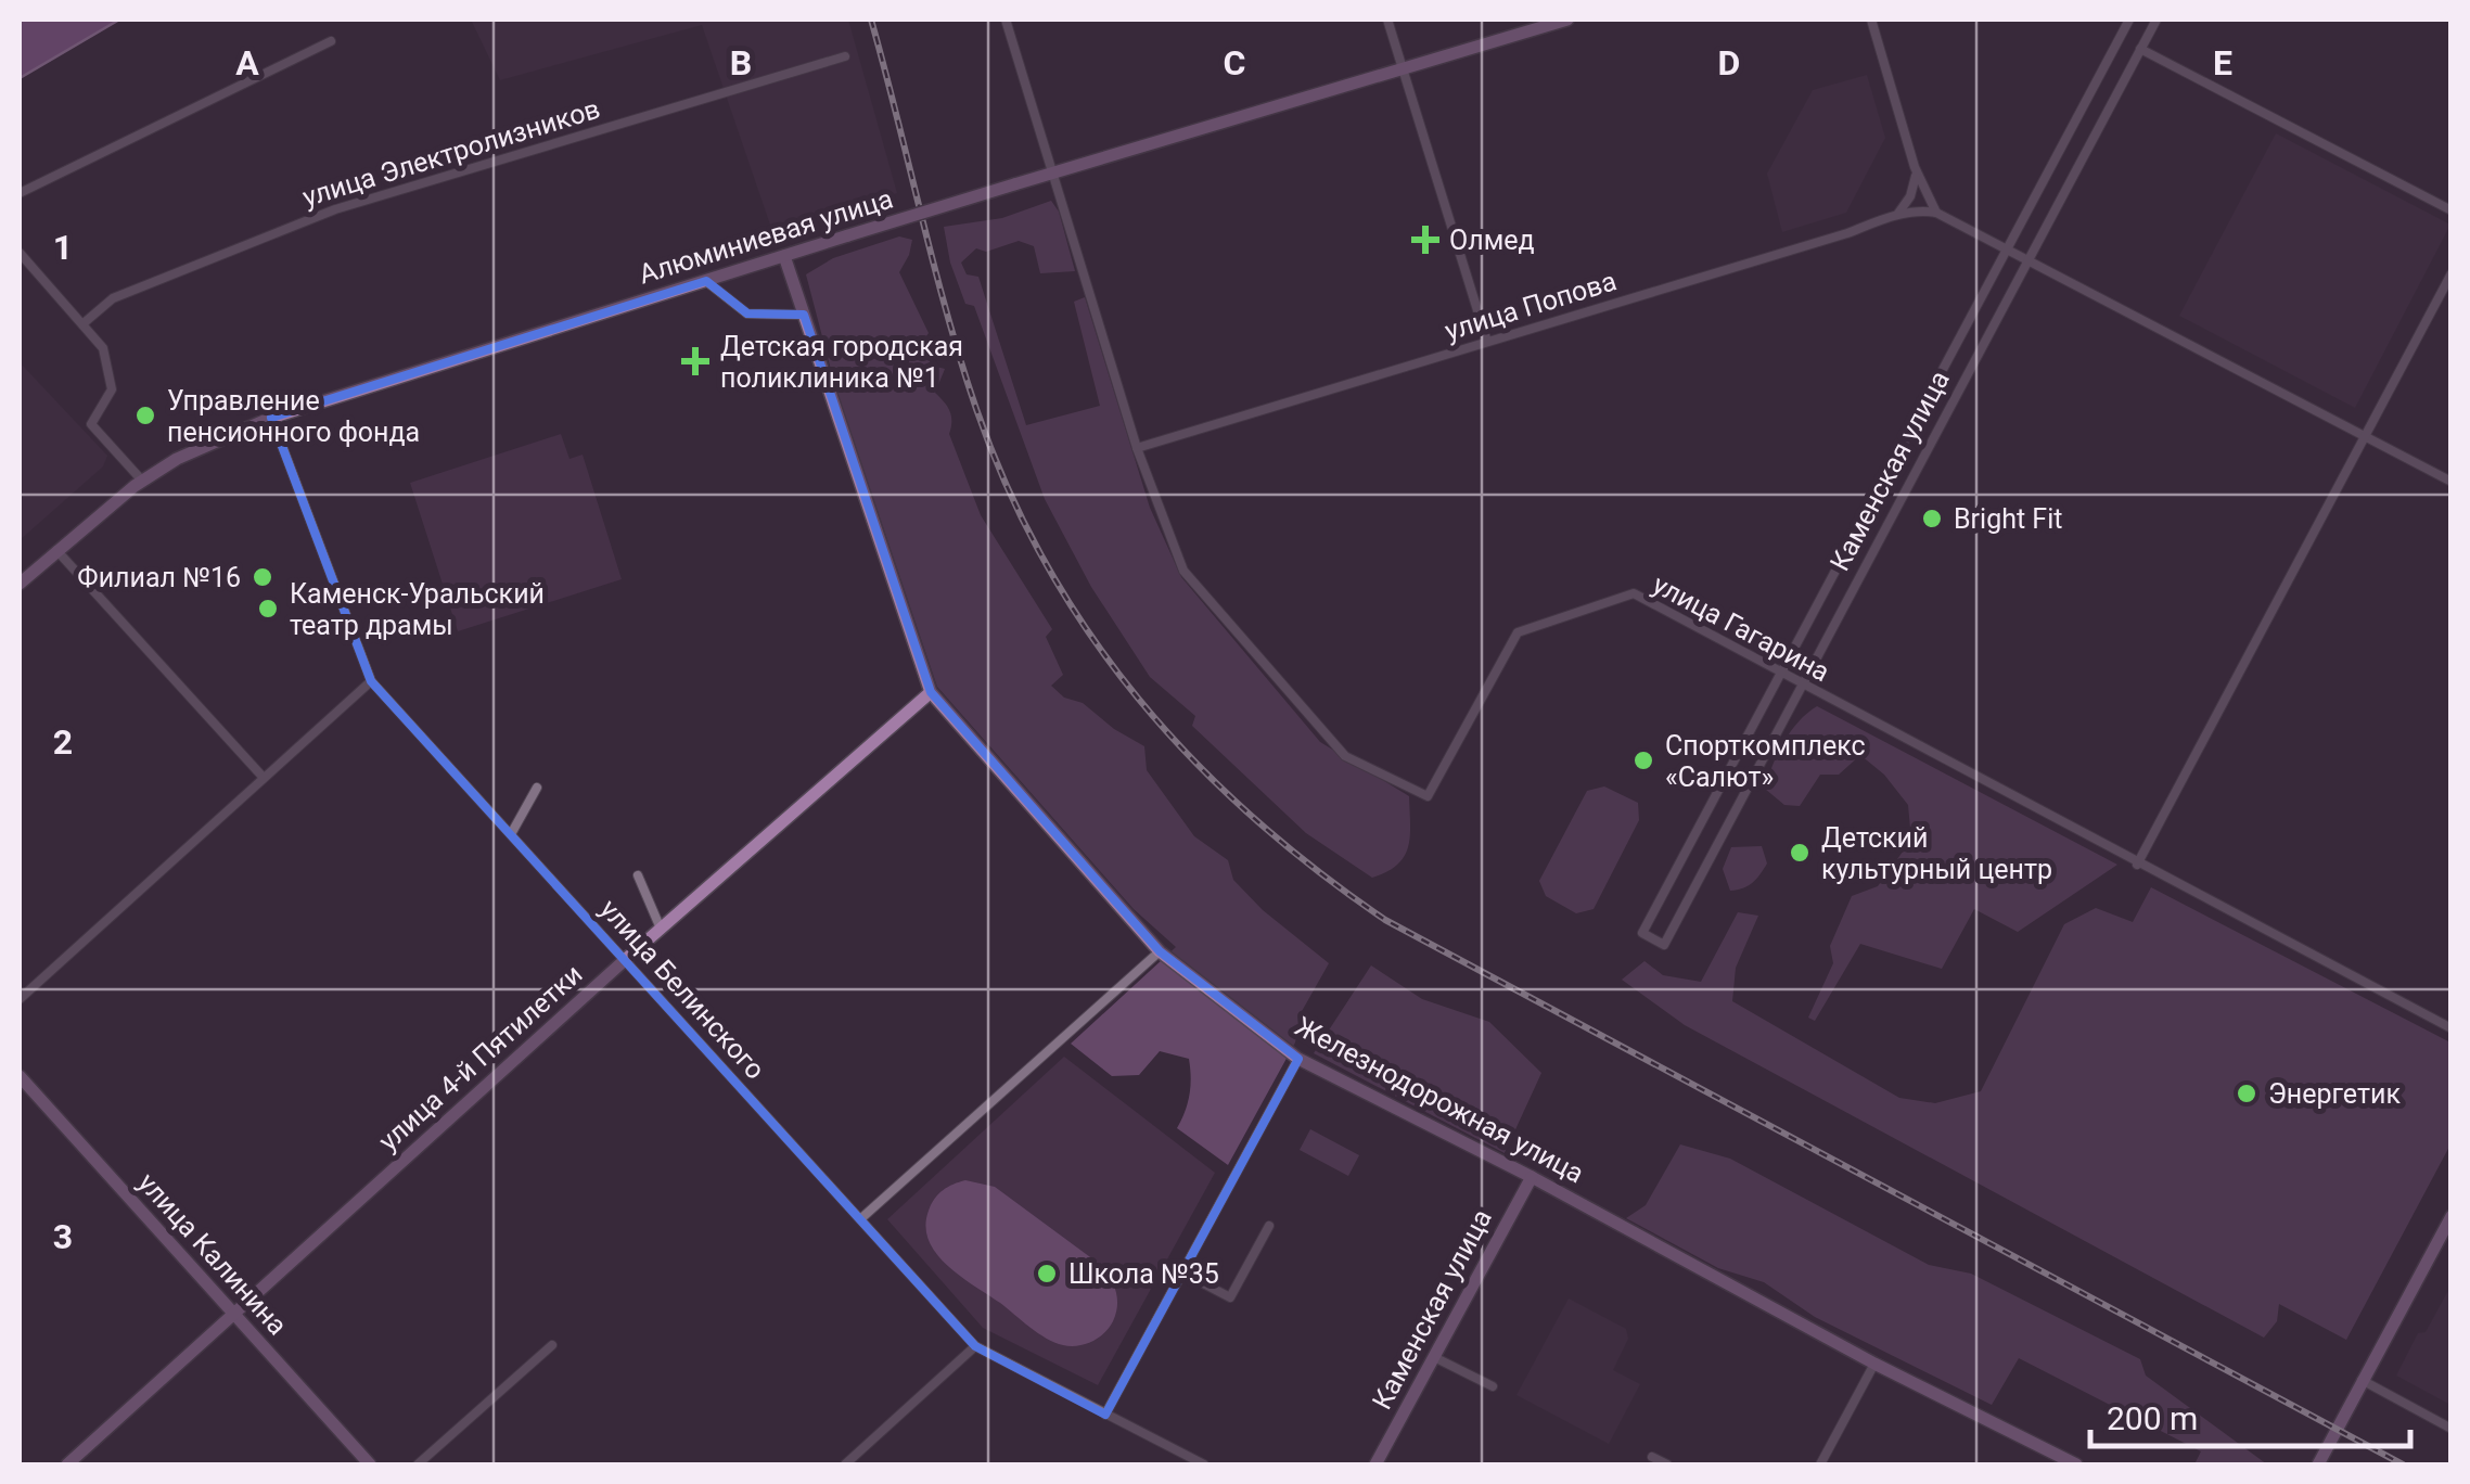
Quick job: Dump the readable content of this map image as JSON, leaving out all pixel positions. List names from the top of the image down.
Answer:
{
  "streets": {
    "street": [
      "улица Электролизников",
      "Алюминиевая улица",
      "улица Попова",
      "Каменская улица",
      "улица Гагарина",
      "улица Белинского",
      "улица 4-й Пятилетки",
      "Железнодорожная улица",
      "улица Калинина"
    ]
  },
  "crossings": [
    ["Алюминиевая улица", "улица Гагарина"],
    ["Алюминиевая улица", "улица Белинского"],
    ["Алюминиевая улица", "Железнодорожная улица"],
    ["улица Попова", "улица Гагарина"],
    ["Каменская улица", "улица Гагарина"],
    ["Каменская улица", "Железнодорожная улица"],
    ["улица Белинского", "улица 4-й Пятилетки"],
    ["улица 4-й Пятилетки", "Железнодорожная улица"],
    ["улица 4-й Пятилетки", "улица Калинина"]
  ],
  "places": {
    "health": ["Олмед", "Детская городская поликлиника №1"],
    "other": [
      "Управление пенсионного фонда",
      "Bright Fit",
      "Филиал №16",
      "Каменск-Уральский театр драмы",
      "Спорткомплекс «Салют»",
      "Детский культурный центр",
      "Энергетик",
      "Школа №35"
    ]
  },
  "scale_bar": "200 m",
  "grid": {
    "columns": [
      "A",
      "B",
      "C",
      "D",
      "E"
    ],
    "rows": ["1", "2", "3"]
  }
}
